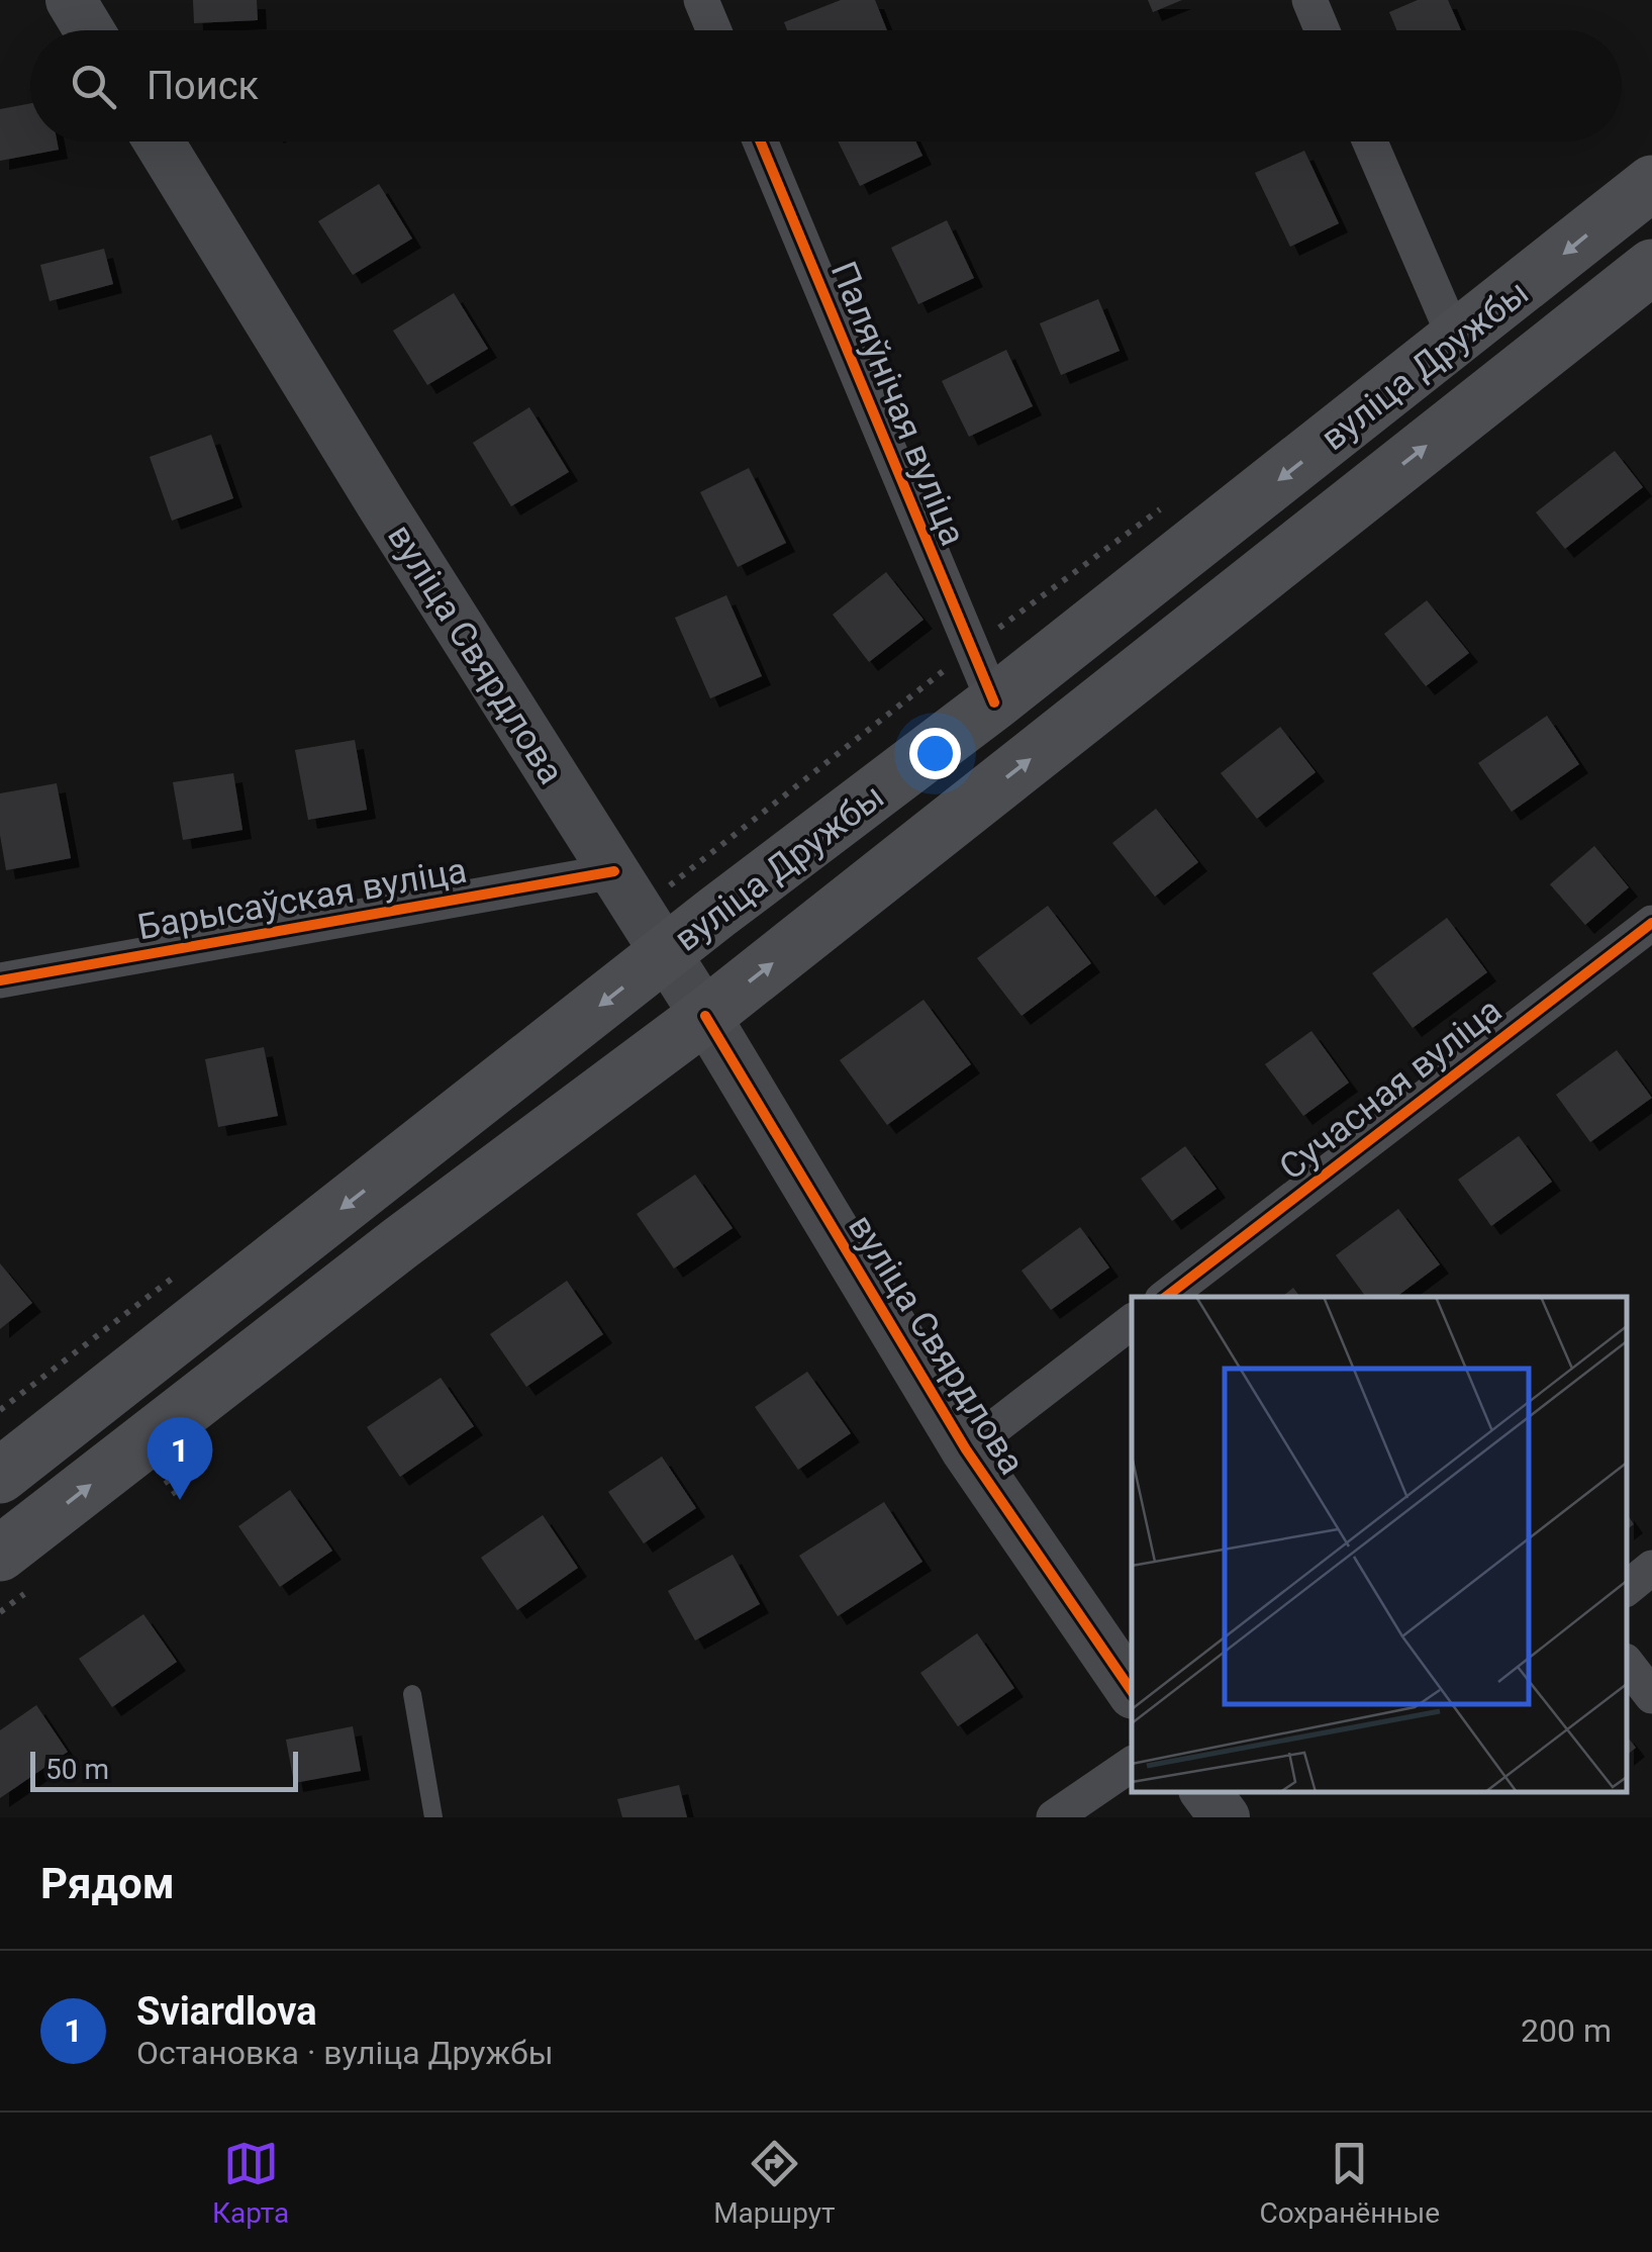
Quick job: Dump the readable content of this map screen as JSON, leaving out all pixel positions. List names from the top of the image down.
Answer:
{
  "streets": {
    "main road": ["вуліца Дружбы", "вуліца Свярдлова"],
    "street": ["Паляўнічая вуліца", "Барысаўская вуліца", "Сучасная вуліца"]
  },
  "crossings": [
    ["вуліца Дружбы", "Паляўнічая вуліца"],
    ["вуліца Дружбы", "вуліца Свярдлова"],
    ["вуліца Свярдлова", "Барысаўская вуліца"]
  ],
  "scale_bar": "50 m",
  "page": {
    "search": "Поиск",
    "pins": "1",
    "scale": "50 m",
    "heading": "Рядом",
    "list": [
      {
        "mark": "1",
        "name": "Sviardlova",
        "note": "Остановка · вуліца Дружбы",
        "value": "200 m"
      }
    ],
    "nav": ["Карта", "Маршрут", "Сохранённые"]
  }
}
